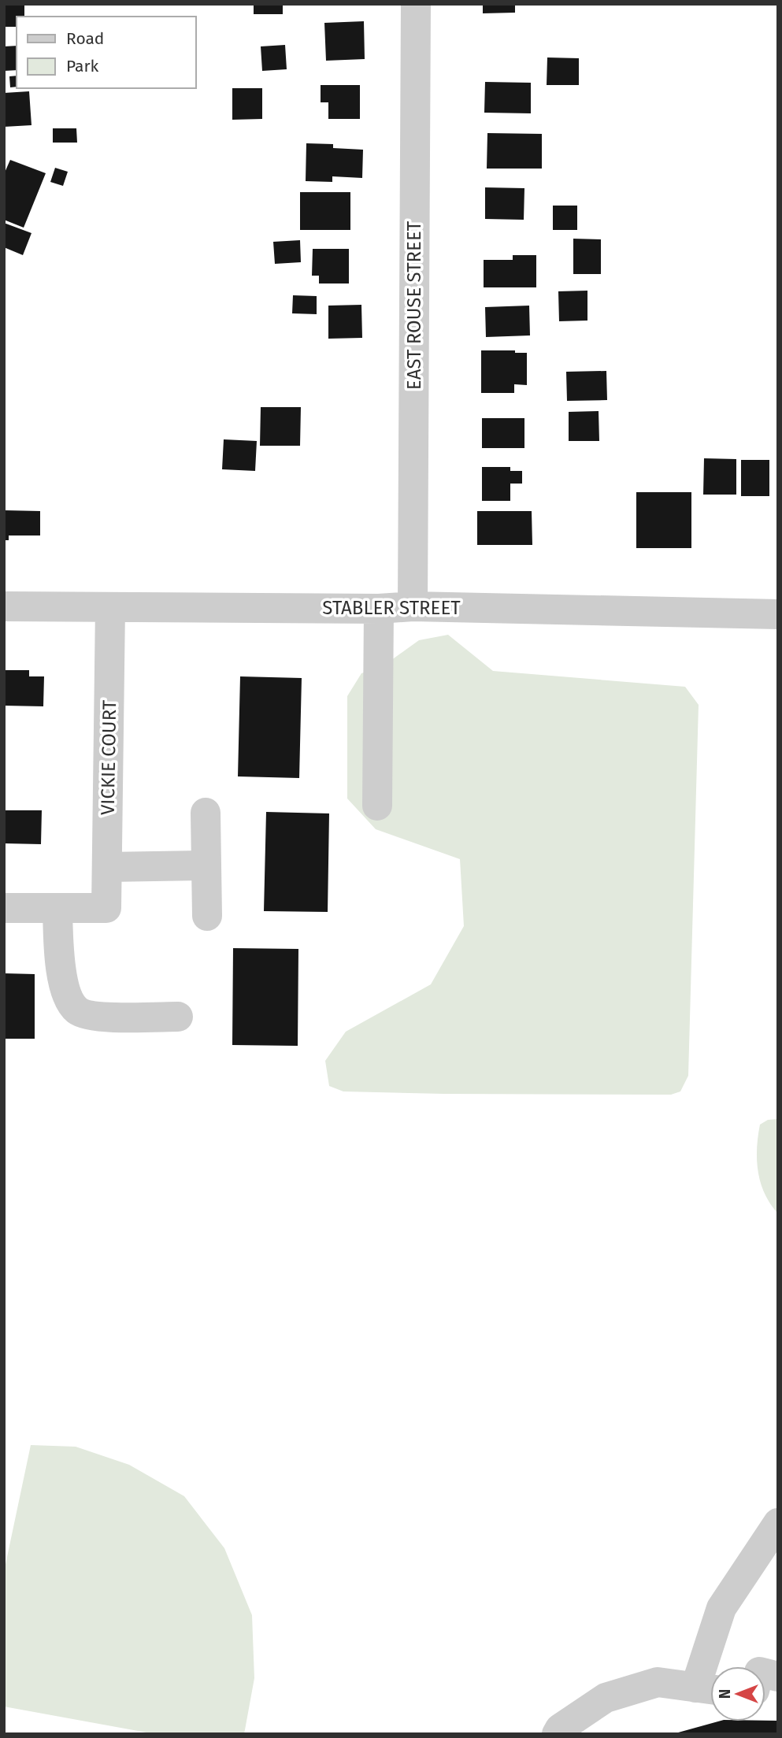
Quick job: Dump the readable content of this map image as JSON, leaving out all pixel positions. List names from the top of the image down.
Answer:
{
  "streets": {
    "street": ["EAST ROUSE STREET", "STABLER STREET", "VICKIE COURT"]
  },
  "crossings": [
    ["EAST ROUSE STREET", "STABLER STREET"],
    ["STABLER STREET", "VICKIE COURT"]
  ],
  "legend": ["Road", "Park"],
  "north": "left"
}
